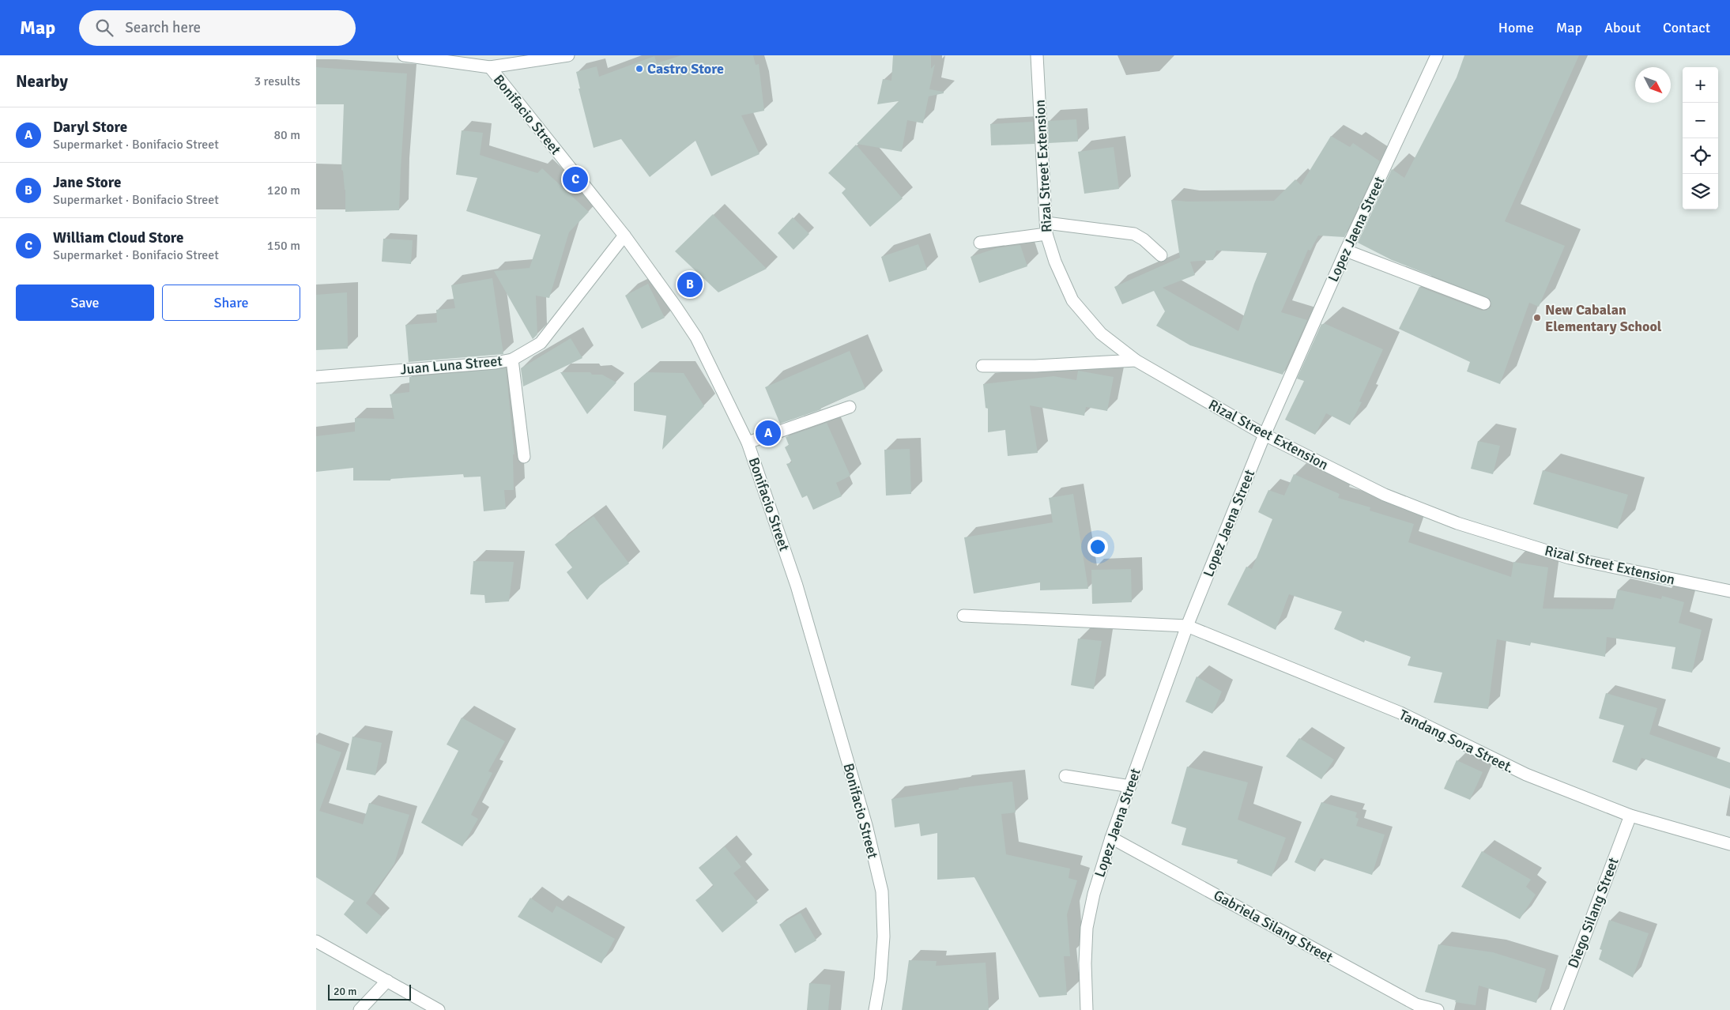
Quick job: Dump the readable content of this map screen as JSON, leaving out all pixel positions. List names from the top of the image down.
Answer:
{
  "streets": {
    "street": [
      "Bonifacio Street",
      "Rizal Street Extension",
      "Lopez Jaena Street",
      "Juan Luna Street",
      "Tandang Sora Street.",
      "Diego Silang Street",
      "Gabriela Silang Street"
    ]
  },
  "crossings": [
    ["Bonifacio Street", "Juan Luna Street"],
    ["Rizal Street Extension", "Lopez Jaena Street"],
    ["Lopez Jaena Street", "Tandang Sora Street."],
    ["Lopez Jaena Street", "Gabriela Silang Street"],
    ["Tandang Sora Street.", "Diego Silang Street"]
  ],
  "places": ["Castro Store", "New Cabalan Elementary School"],
  "scale_bar": "20 m",
  "north": "bottom right",
  "page": {
    "header": "Map",
    "search": "Search here",
    "nav": [
      "Home",
      "Map",
      "About",
      "Contact"
    ],
    "heading": ["Nearby", "3 results"],
    "map_buttons": ["+", "−"],
    "list": [
      {
        "mark": "A",
        "name": "Daryl Store",
        "note": "Supermarket · Bonifacio Street",
        "value": "80 m"
      },
      {
        "mark": "B",
        "name": "Jane Store",
        "note": "Supermarket · Bonifacio Street",
        "value": "120 m"
      },
      {
        "mark": "C",
        "name": "William Cloud Store",
        "note": "Supermarket · Bonifacio Street",
        "value": "150 m"
      }
    ],
    "pins": ["C", "B", "A"],
    "buttons": ["Save", "Share"],
    "scale": "20 m"
  }
}
